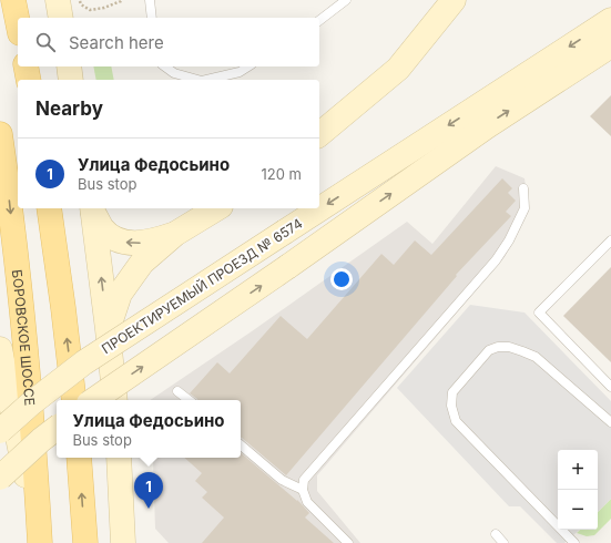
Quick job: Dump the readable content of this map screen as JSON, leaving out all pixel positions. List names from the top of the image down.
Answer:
{
  "streets": {
    "main road": ["ПРОЕКТИРУЕМЫЙ ПРОЕЗД № 6574", "БОРОВСКОЕ ШОССЕ"]
  },
  "page": {
    "search": "Search here",
    "heading": "Nearby",
    "list": [
      {
        "mark": "1",
        "name": "Улица Федосьино",
        "note": "Bus stop",
        "value": "120 m"
      }
    ],
    "popup": ["Улица Федосьино", "Bus stop"],
    "map_buttons": ["+", "−"],
    "pins": "1"
  }
}
